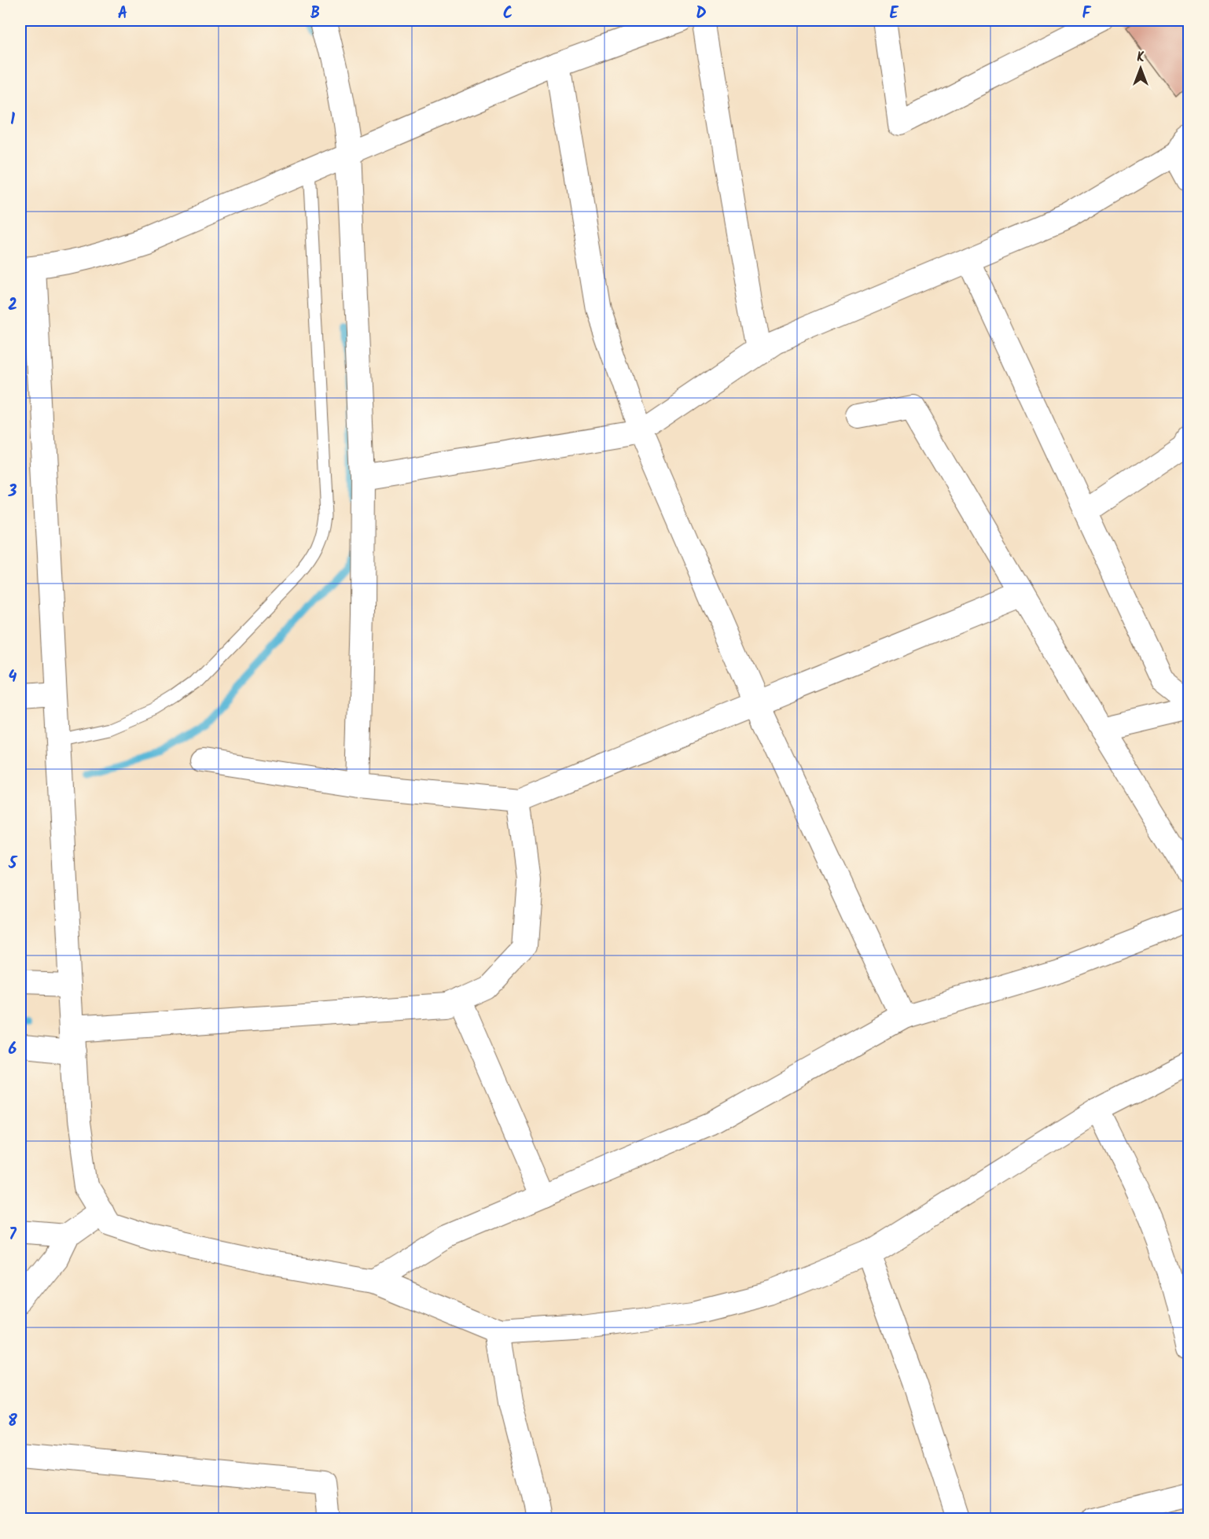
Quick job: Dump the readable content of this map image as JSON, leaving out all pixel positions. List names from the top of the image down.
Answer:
{
  "north": "top",
  "grid": {
    "columns": [
      "A",
      "B",
      "C",
      "D",
      "E",
      "F"
    ],
    "rows": [
      "1",
      "2",
      "3",
      "4",
      "5",
      "6",
      "7",
      "8"
    ]
  }
}
